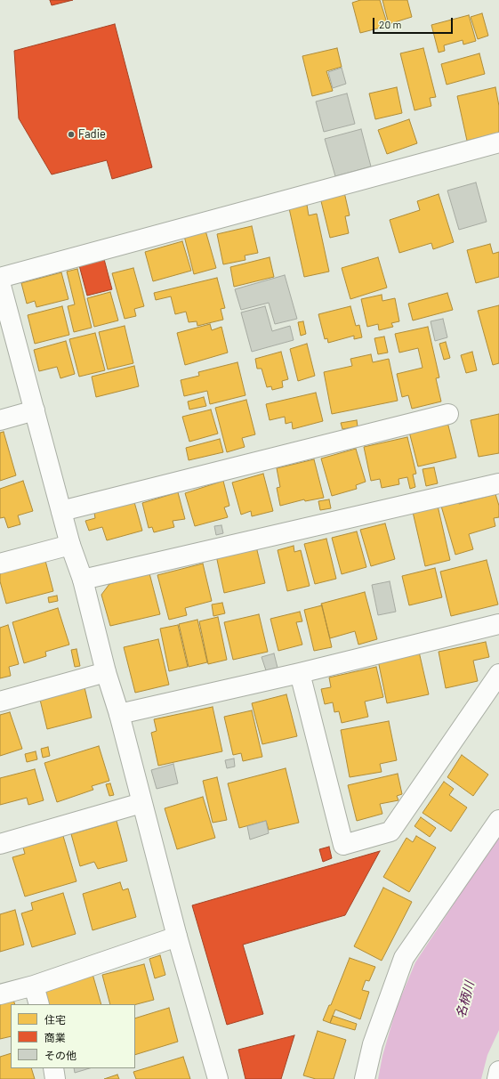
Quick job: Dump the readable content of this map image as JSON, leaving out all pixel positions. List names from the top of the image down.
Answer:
{
  "water": ["名柄川"],
  "places": ["Fadie"],
  "legend": ["住宅", "商業", "その他"],
  "scale_bar": "20 m"
}
